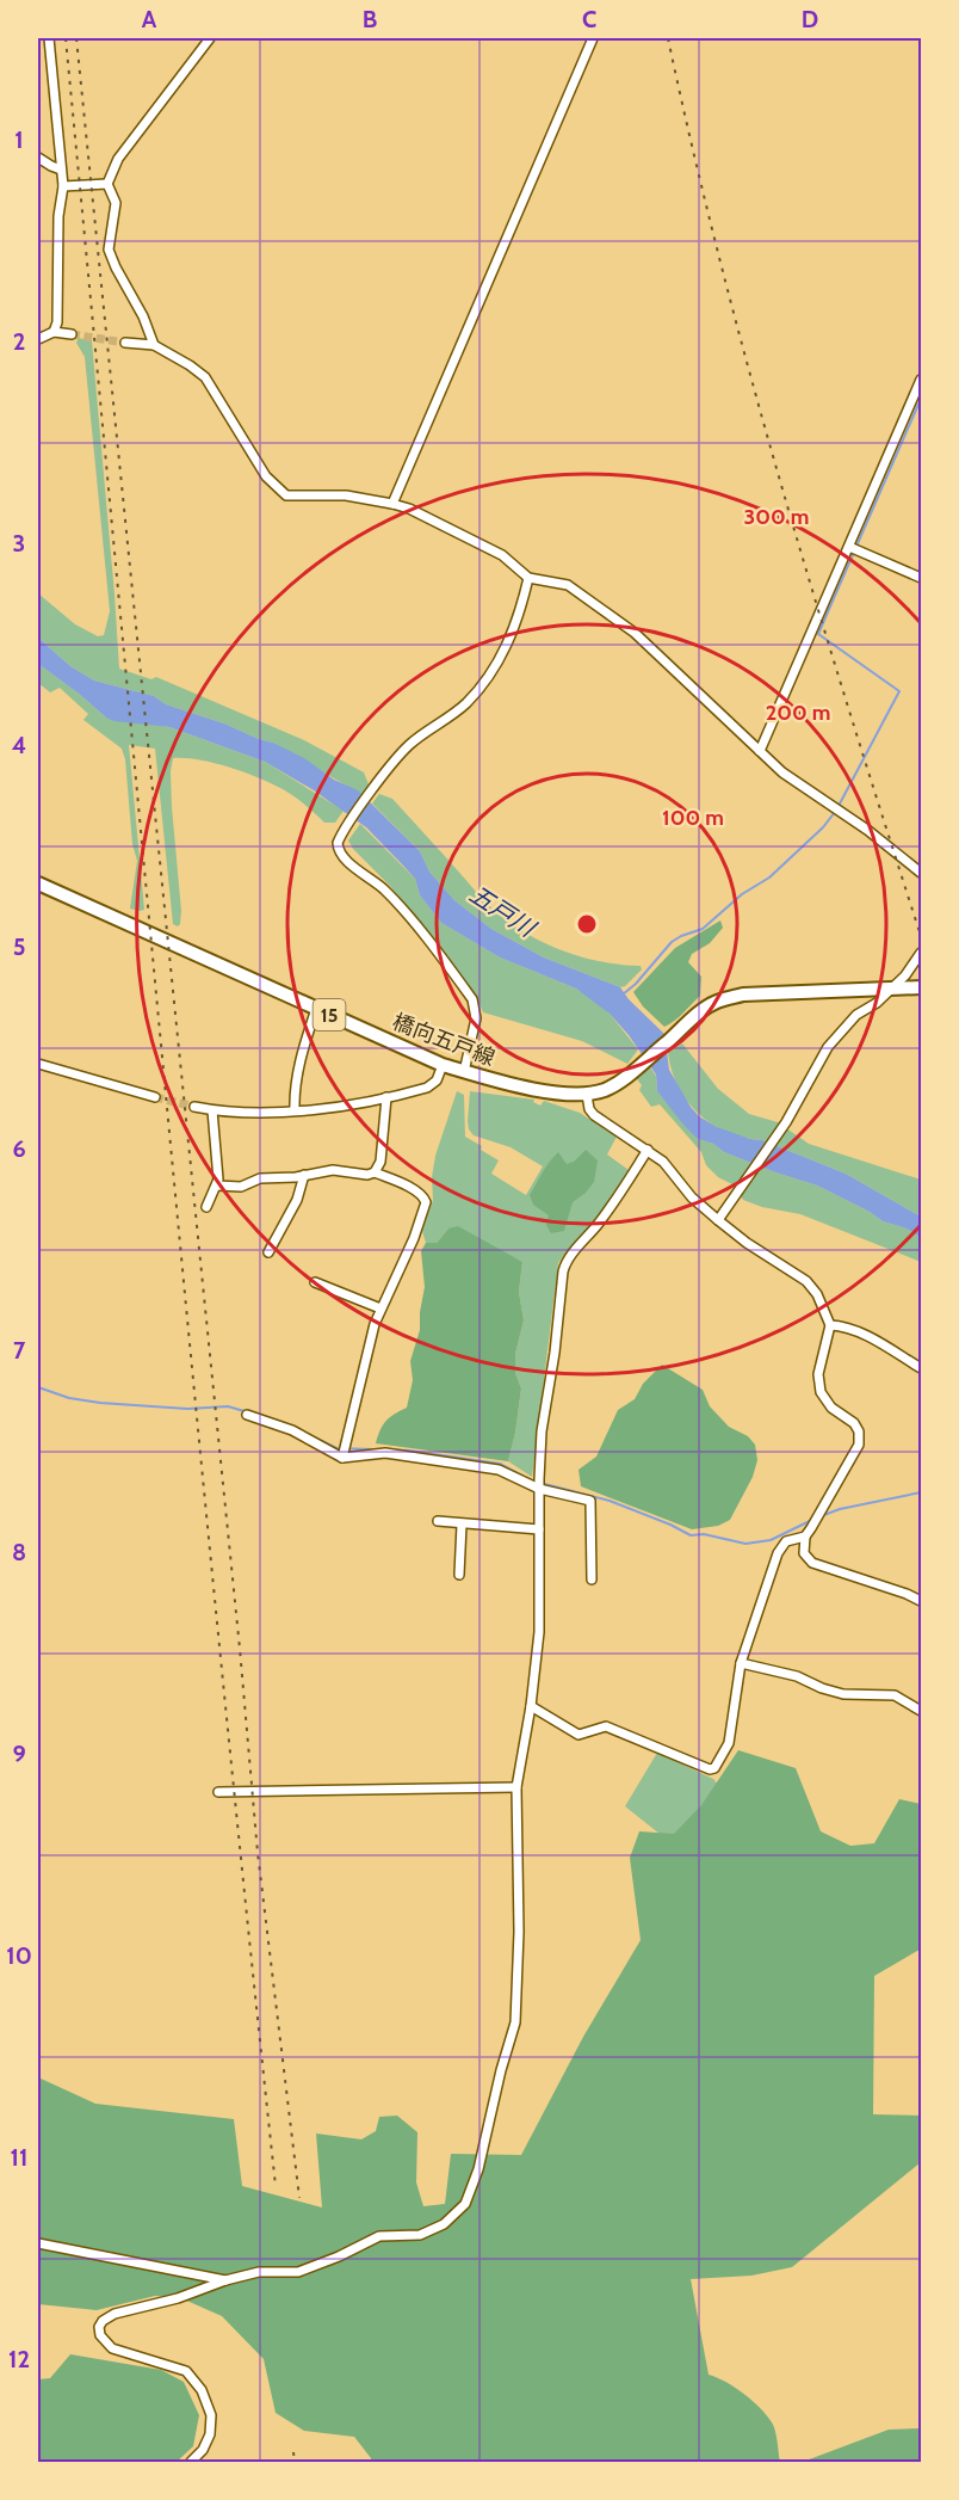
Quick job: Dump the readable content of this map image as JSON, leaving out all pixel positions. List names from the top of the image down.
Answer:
{
  "streets": {
    "main road": ["15", "橋向五戸線"]
  },
  "water": ["五戸川"],
  "grid": {
    "columns": [
      "A",
      "B",
      "C",
      "D"
    ],
    "rows": [
      "1",
      "2",
      "3",
      "4",
      "5",
      "6",
      "7",
      "8",
      "9",
      "10",
      "11",
      "12"
    ]
  },
  "rings": ["300 m", "200 m", "100 m"]
}
